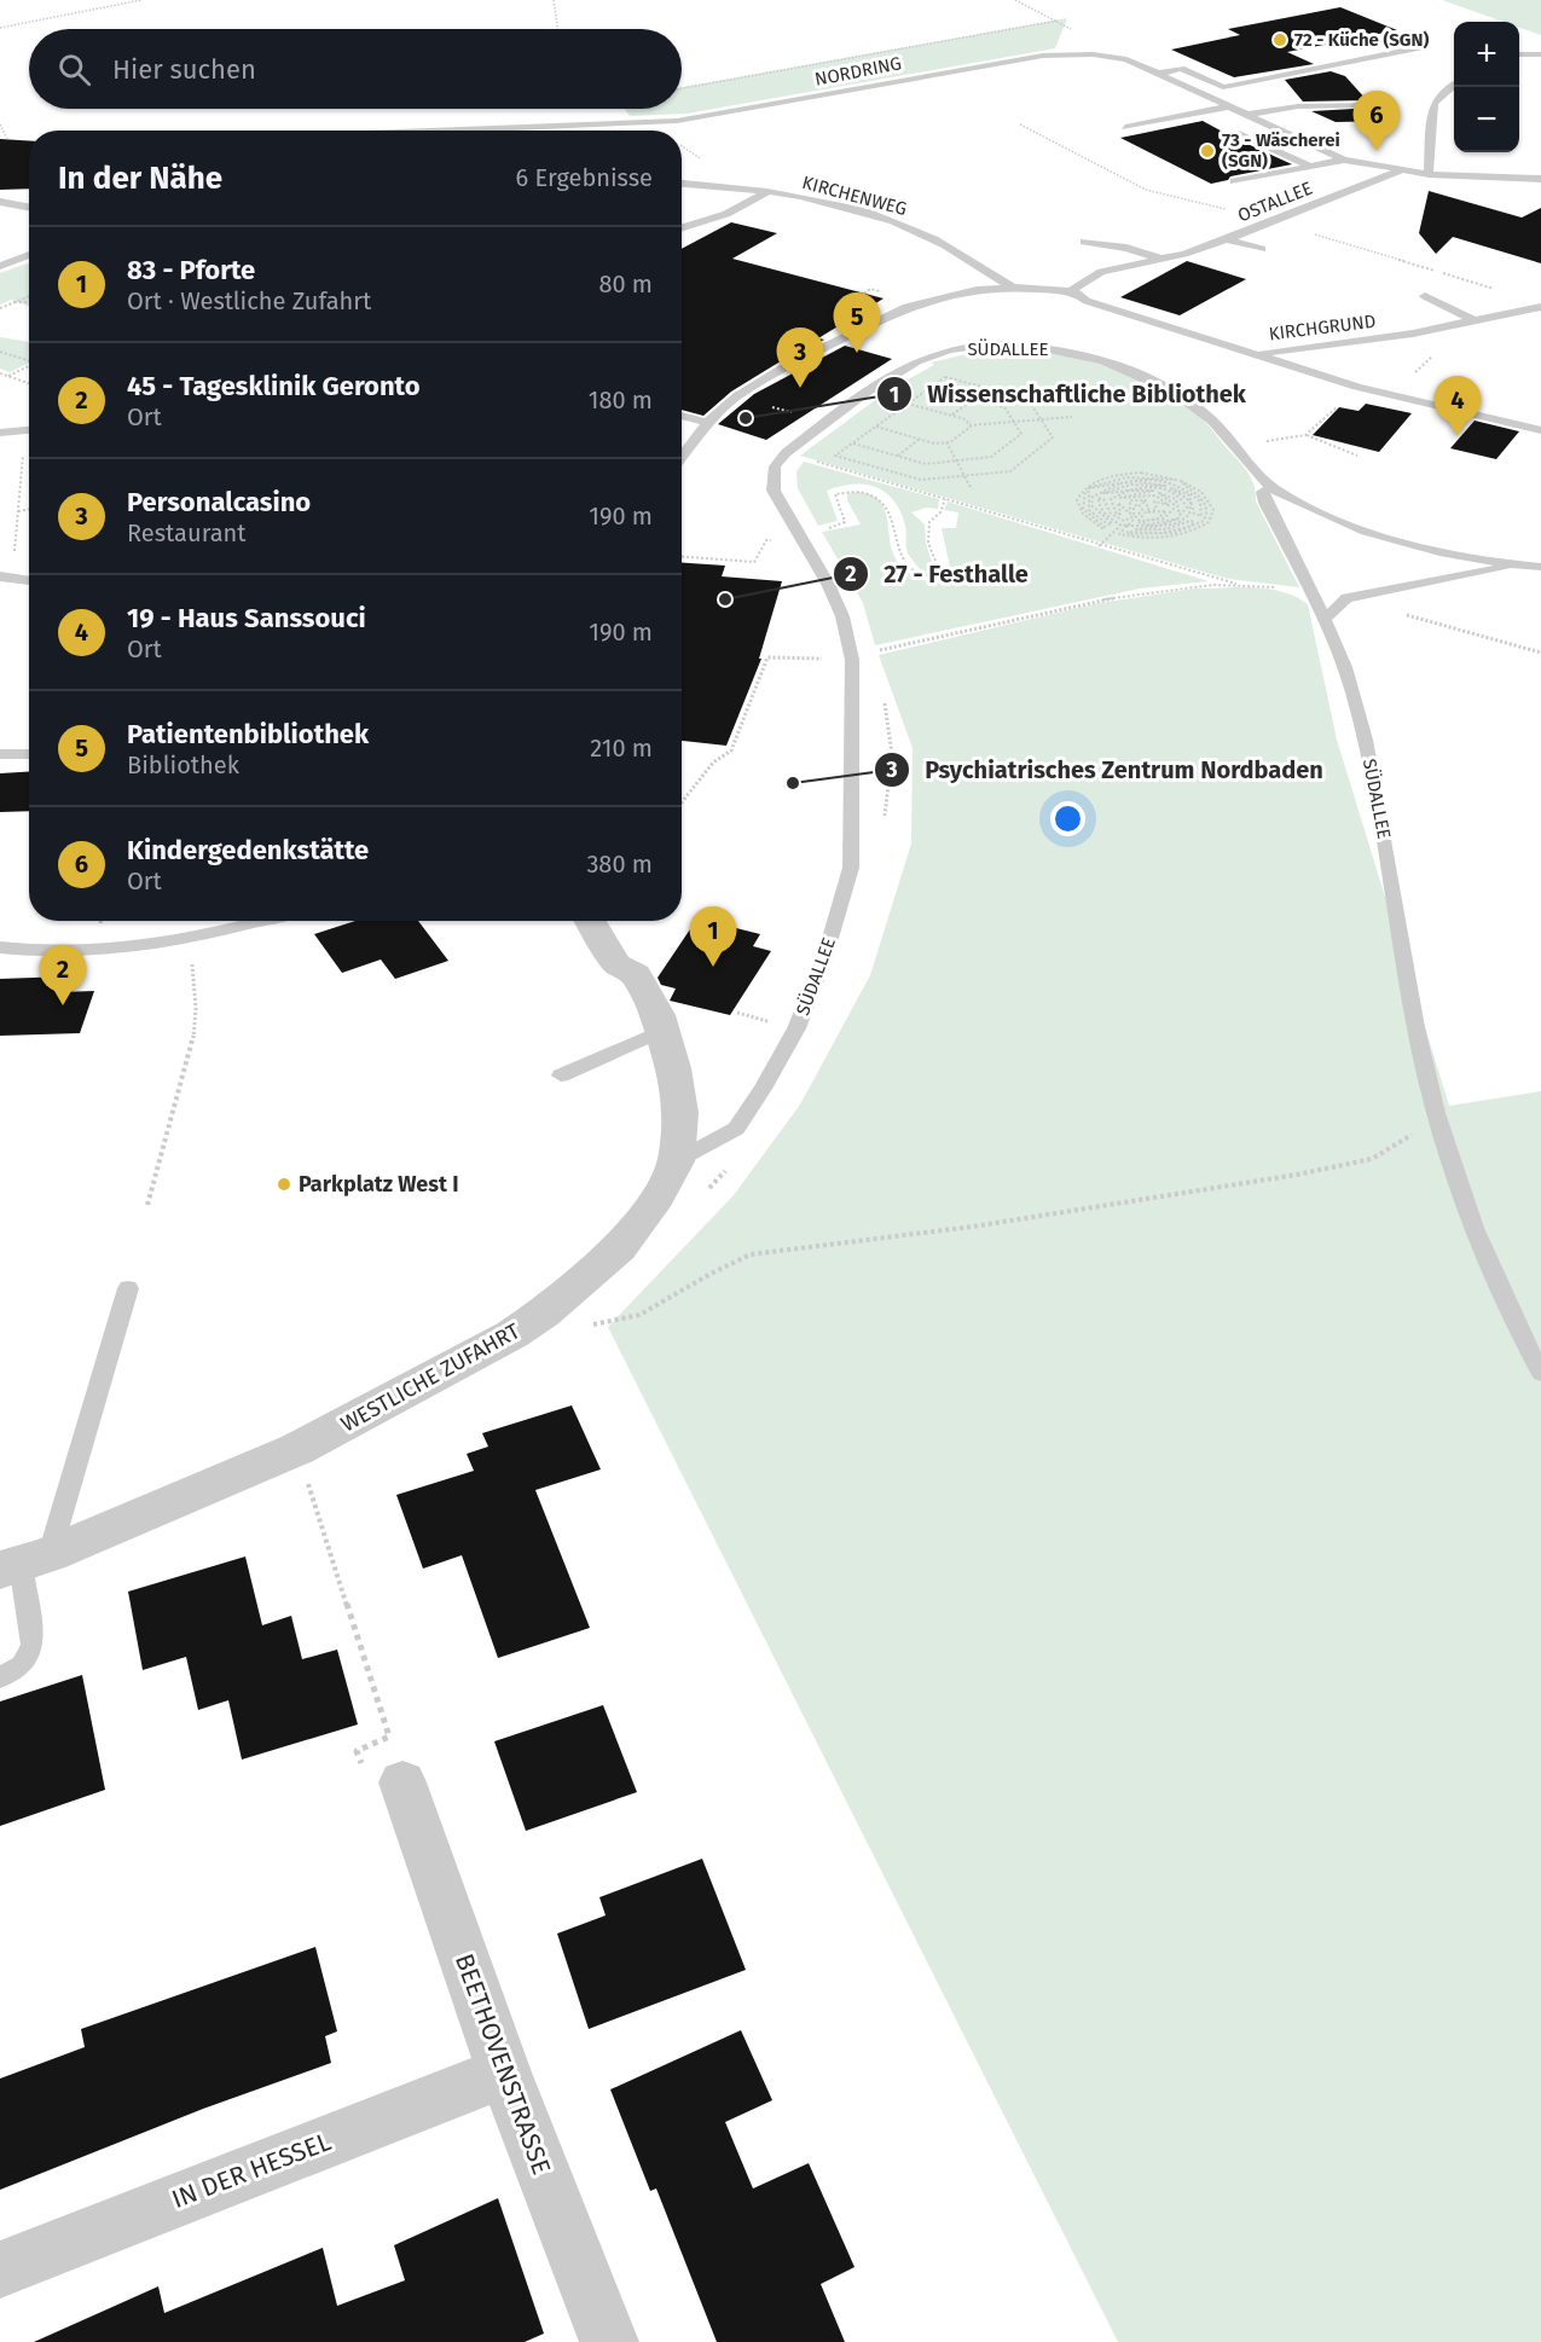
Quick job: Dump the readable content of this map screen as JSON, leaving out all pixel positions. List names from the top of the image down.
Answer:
{
  "streets": {
    "street": ["WESTLICHE ZUFAHRT", "BEETHOVENSTRASSE", "IN DER HESSEL"],
    "lane": [
      "NORDRING",
      "KIRCHENWEG",
      "OSTALLEE",
      "KIRCHGRUND",
      "SÜDALLEE"
    ]
  },
  "crossings": [
    ["NORDRING", "OSTALLEE"],
    ["KIRCHENWEG", "KIRCHGRUND"],
    ["OSTALLEE", "KIRCHGRUND"],
    ["SÜDALLEE", "WESTLICHE ZUFAHRT"],
    ["BEETHOVENSTRASSE", "IN DER HESSEL"]
  ],
  "places": [
    "72 - Küche (SGN)",
    "73 - Wäscherei (SGN)",
    "Wissenschaftliche Bibliothek",
    "27 - Festhalle",
    "Psychiatrisches Zentrum Nordbaden",
    "Parkplatz West I"
  ],
  "page": {
    "map_buttons": ["+", "−"],
    "search": "Hier suchen",
    "pins": [
      "6",
      "5",
      "3",
      "4",
      "1",
      "2"
    ],
    "heading": ["In der Nähe", "6 Ergebnisse"],
    "list": [
      {
        "mark": "1",
        "name": "83 - Pforte",
        "note": "Ort · Westliche Zufahrt",
        "value": "80 m"
      },
      {
        "mark": "2",
        "name": "45 - Tagesklinik Geronto",
        "note": "Ort",
        "value": "180 m"
      },
      {
        "mark": "3",
        "name": "Personalcasino",
        "note": "Restaurant",
        "value": "190 m"
      },
      {
        "mark": "4",
        "name": "19 - Haus Sanssouci",
        "note": "Ort",
        "value": "190 m"
      },
      {
        "mark": "5",
        "name": "Patientenbibliothek",
        "note": "Bibliothek",
        "value": "210 m"
      },
      {
        "mark": "6",
        "name": "Kindergedenkstätte",
        "note": "Ort",
        "value": "380 m"
      }
    ]
  }
}
